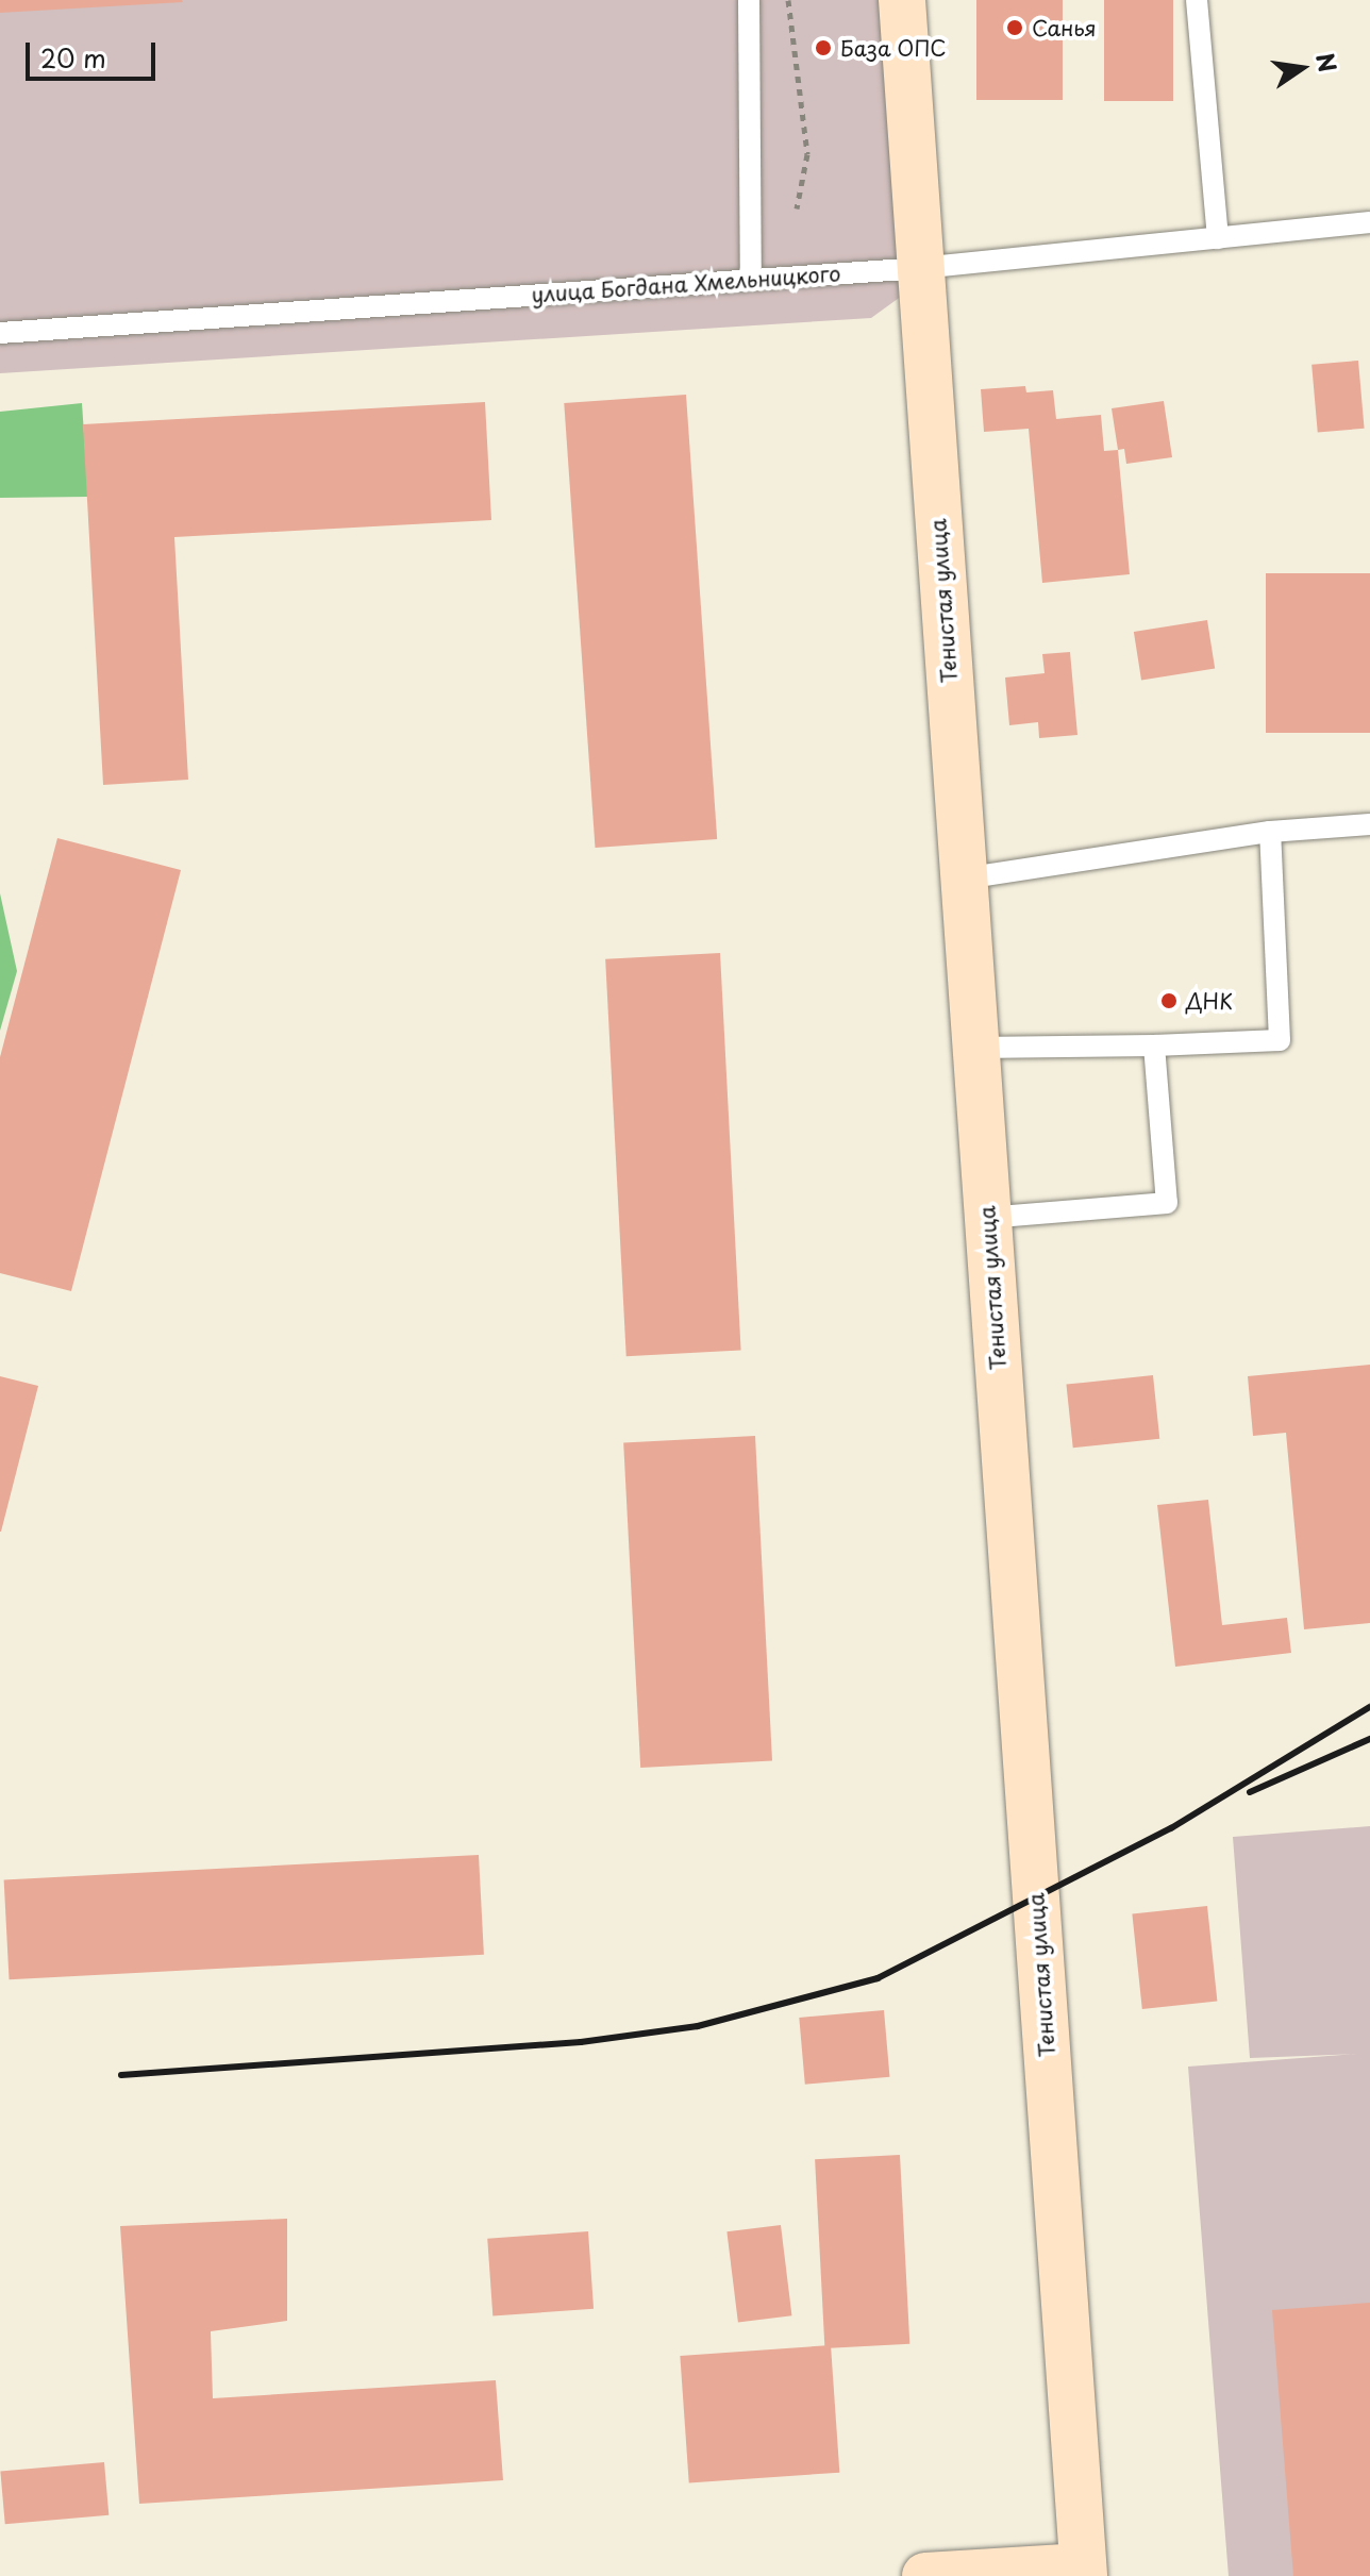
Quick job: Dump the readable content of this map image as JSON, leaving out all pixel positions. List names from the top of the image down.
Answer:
{
  "streets": {
    "main road": ["Тенистая улица"],
    "lane": ["улица Богдана Хмельницкого"]
  },
  "crossings": [
    ["улица Богдана Хмельницкого", "Тенистая улица"]
  ],
  "places": ["Санья", "База ОПС", "ДНК"],
  "scale_bar": "20 m",
  "north": "right"
}
